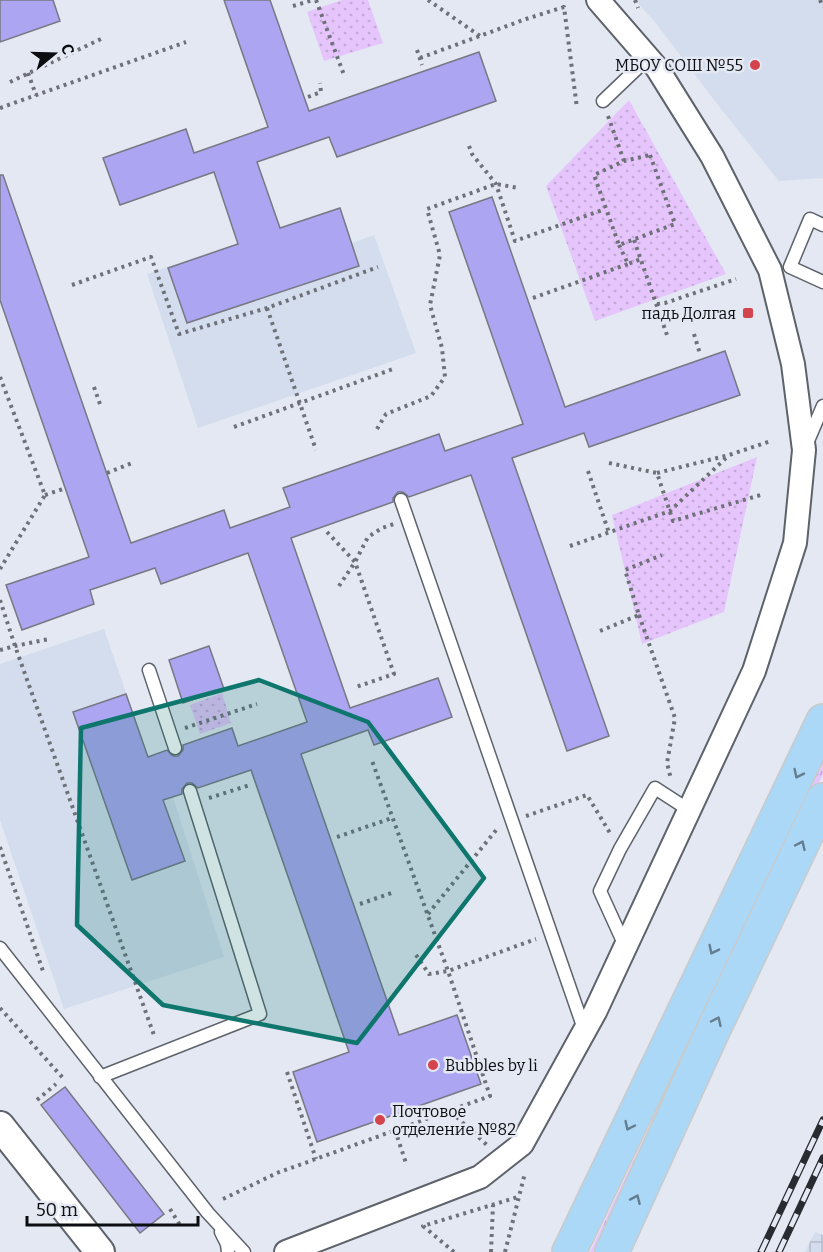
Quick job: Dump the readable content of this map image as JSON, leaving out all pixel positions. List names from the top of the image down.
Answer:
{
  "places": {
    "other": ["МБОУ СОШ №55", "Bubbles by li", "Почтовое отделение №82"],
    "transit": ["падь Долгая"]
  },
  "scale_bar": "50 m",
  "north": "right"
}
